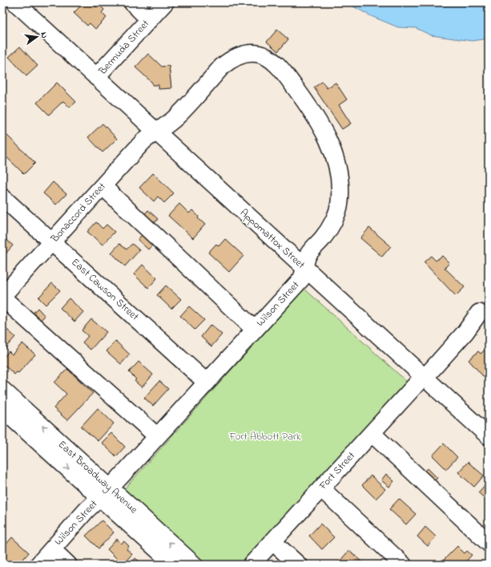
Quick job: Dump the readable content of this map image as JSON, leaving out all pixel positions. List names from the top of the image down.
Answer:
{
  "streets": {
    "street": [
      "Bermuda Street",
      "Bonaccord Street",
      "Appomattox Street",
      "East Cawson Street",
      "Wilson Street",
      "Fort Street",
      "East Broadway Avenue"
    ]
  },
  "crossings": [
    ["Bermuda Street", "Appomattox Street"],
    ["Bonaccord Street", "Appomattox Street"],
    ["Bonaccord Street", "East Cawson Street"],
    ["Bonaccord Street", "Wilson Street"],
    ["Appomattox Street", "Wilson Street"],
    ["Appomattox Street", "Fort Street"],
    ["East Cawson Street", "Wilson Street"],
    ["Wilson Street", "East Broadway Avenue"]
  ],
  "parks": ["Fort Abbott Park"],
  "north": "right"
}
